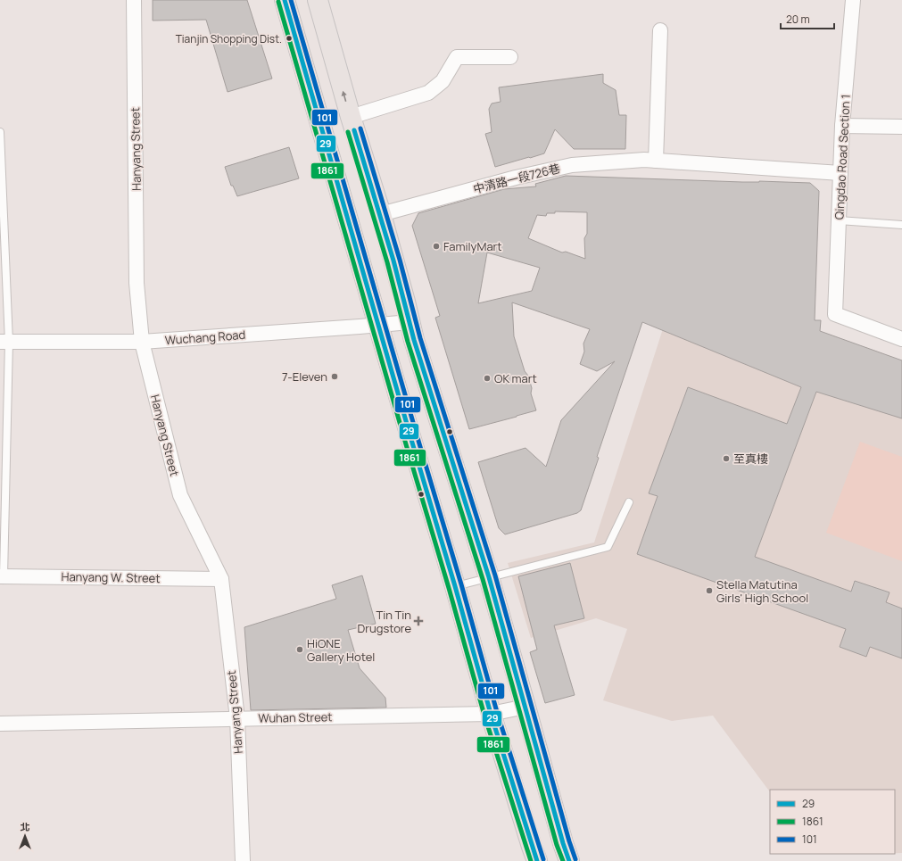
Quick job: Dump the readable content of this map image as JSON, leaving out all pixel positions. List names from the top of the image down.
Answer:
{
  "streets": {
    "street": [
      "Hanyang Street",
      "Qingdao Road Section 1",
      "中清路一段726巷",
      "Wuchang Road",
      "Hanyang W. Street",
      "Wuhan Street"
    ]
  },
  "crossings": [
    ["Hanyang Street", "Wuchang Road"],
    ["Hanyang Street", "Hanyang W. Street"],
    ["Hanyang Street", "Wuhan Street"],
    ["Qingdao Road Section 1", "中清路一段726巷"]
  ],
  "places": {
    "other": [
      "Tianjin Shopping Dist.",
      "FamilyMart",
      "7-Eleven",
      "OK mart",
      "至真樓",
      "Stella Matutina Girls' High School",
      "HiONE Gallery Hotel"
    ],
    "health": ["Tin Tin Drugstore"]
  },
  "lines": ["transit line 29", "transit line 101", "transit line 1861"],
  "legend": ["29", "1861", "101"],
  "scale_bar": "20 m",
  "north": "top"
}
